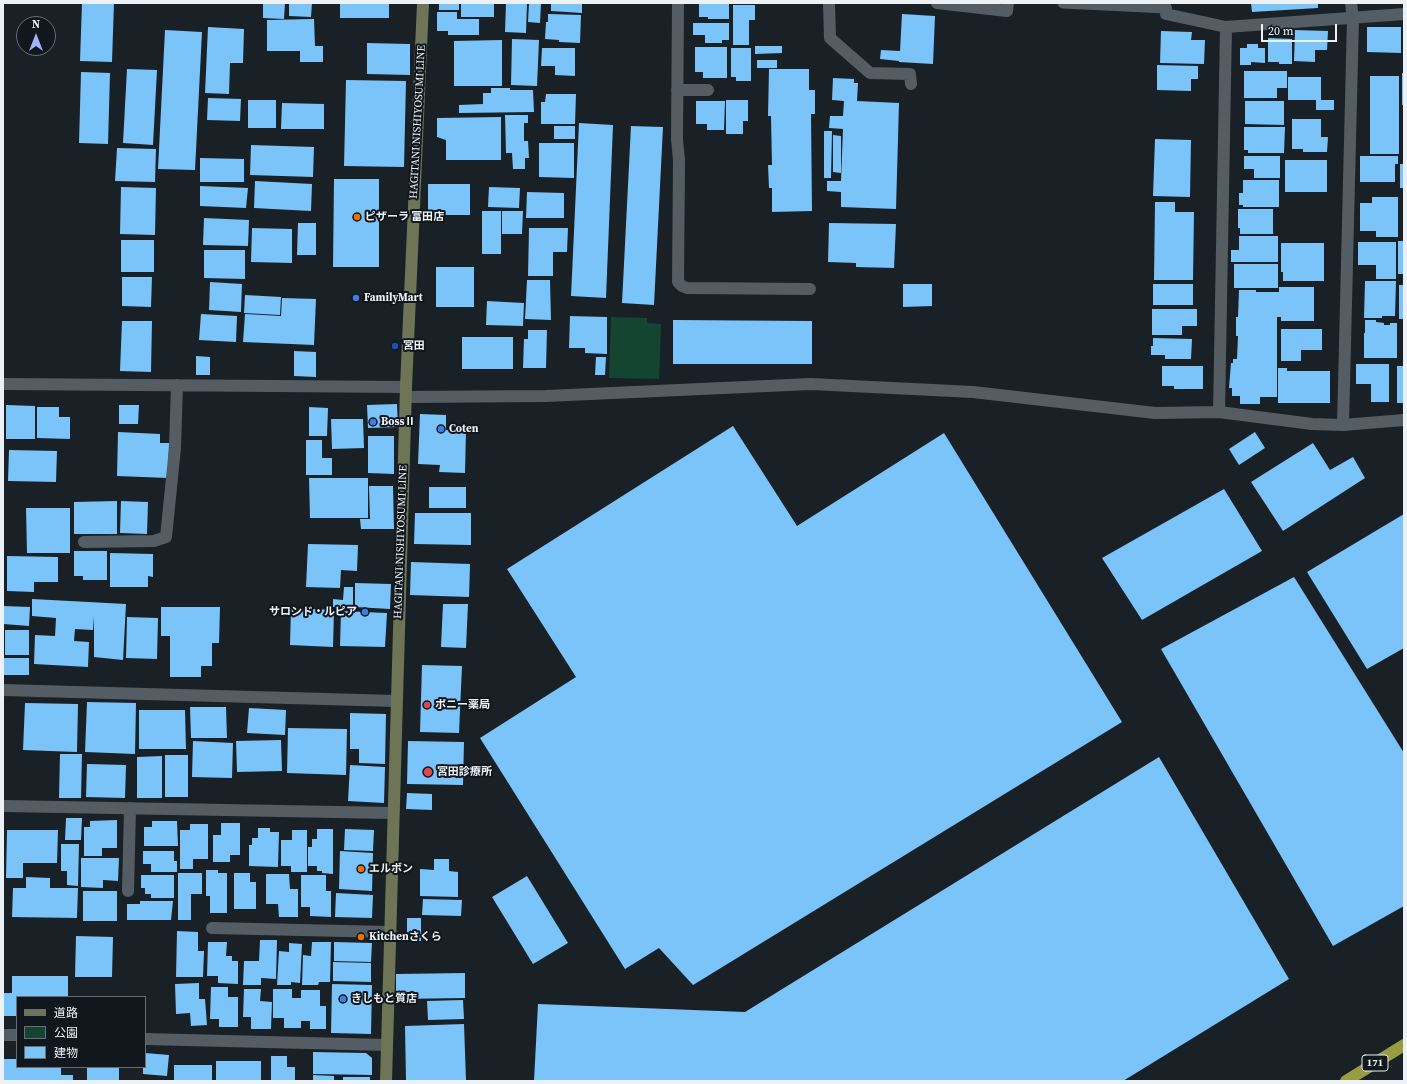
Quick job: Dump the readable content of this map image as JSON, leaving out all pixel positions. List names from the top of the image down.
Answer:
{
  "streets": {
    "highway": ["171"],
    "main road": ["HAGITANI NISHIYOSUMI LINE"]
  },
  "places": [
    "ピザーラ 富田店",
    "FamilyMart",
    "宮田",
    "BossⅡ",
    "Coten",
    "サロンド・ルピア",
    "ポニー薬局",
    "宮田診療所",
    "エルボン",
    "Kitchenさくら",
    "きしもと質店"
  ],
  "legend": ["道路", "公園", "建物"],
  "scale_bar": "20 m",
  "north": "top"
}
